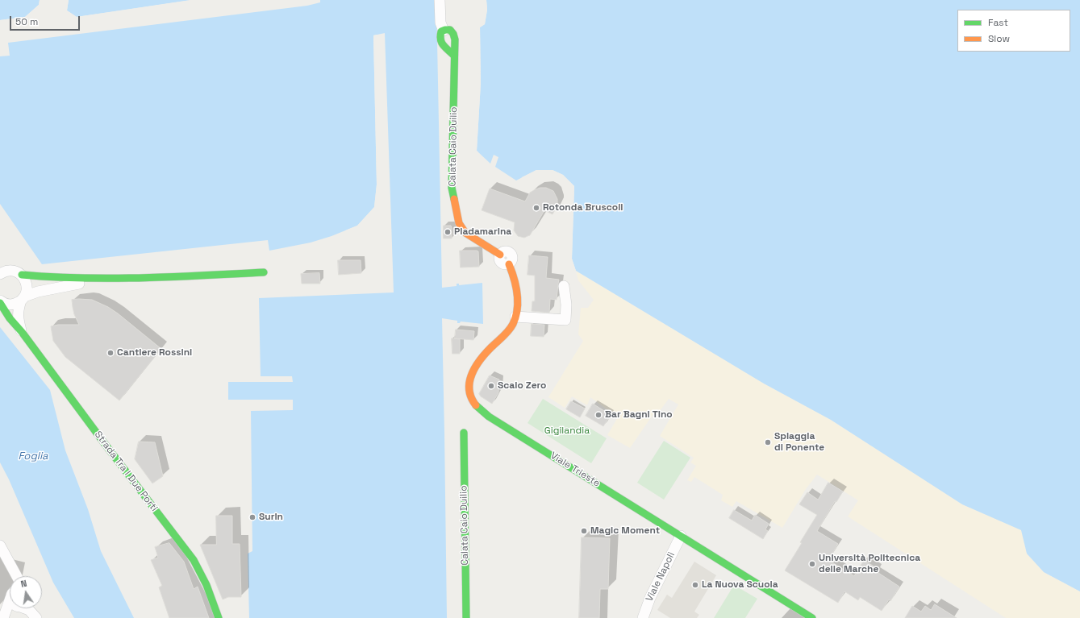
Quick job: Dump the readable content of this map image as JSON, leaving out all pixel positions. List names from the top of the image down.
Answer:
{
  "streets": {
    "street": [
      "Calata Caio Duilio",
      "Viale Trieste",
      "Strada Tra I Due Porti",
      "Viale Napoli"
    ]
  },
  "crossings": [
    ["Calata Caio Duilio", "Viale Trieste"],
    ["Viale Trieste", "Viale Napoli"]
  ],
  "water": ["Foglia"],
  "parks": ["Gigilandia"],
  "places": [
    "Rotonda Bruscoli",
    "Piadamarina",
    "Cantiere Rossini",
    "Scalo Zero",
    "Bar Bagni Tino",
    "Spiaggia di Ponente",
    "Surin",
    "Magic Moment",
    "Università Politecnica delle Marche",
    "La Nuova Scuola"
  ],
  "legend": ["Fast", "Slow"],
  "scale_bar": "50 m",
  "north": "top"
}
